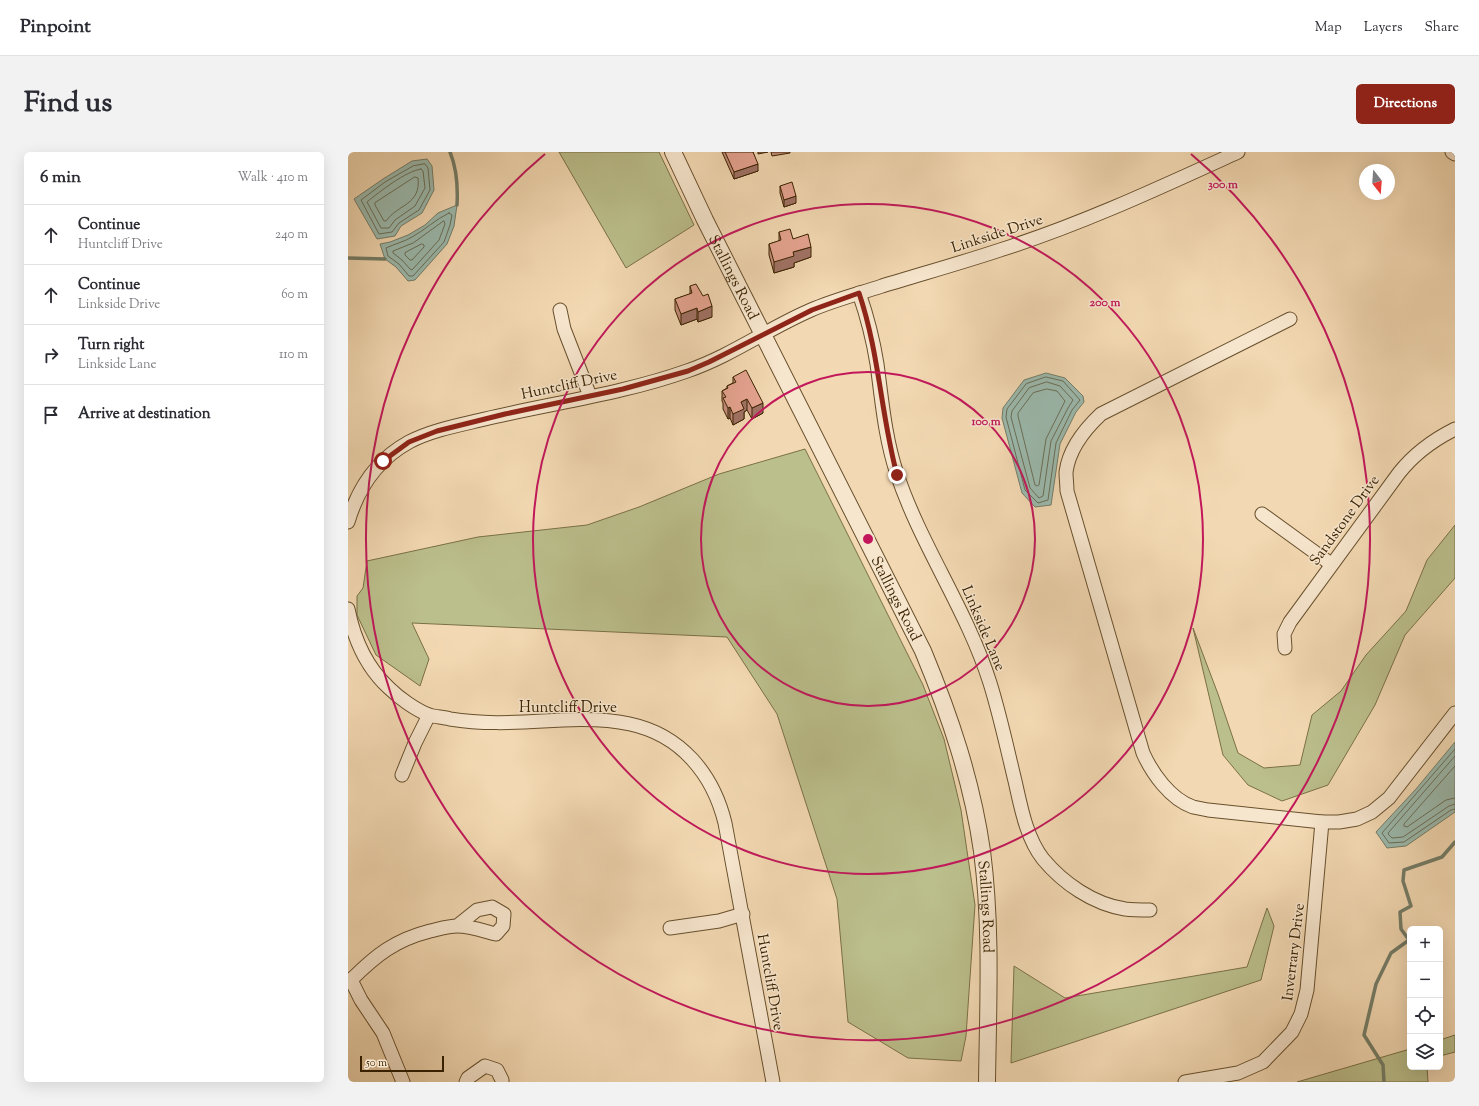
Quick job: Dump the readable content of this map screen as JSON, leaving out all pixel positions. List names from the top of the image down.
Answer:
{
  "streets": {
    "street": [
      "Linkside Drive",
      "Stallings Road",
      "Huntcliff Drive",
      "Sandstone Drive",
      "Linkside Lane",
      "Inverrary Drive"
    ]
  },
  "crossings": [
    ["Linkside Drive", "Stallings Road"],
    ["Linkside Drive", "Huntcliff Drive"],
    ["Linkside Drive", "Linkside Lane"],
    ["Stallings Road", "Huntcliff Drive"]
  ],
  "scale_bar": "50 m",
  "north": "bottom",
  "page": {
    "header": "Pinpoint",
    "nav": ["Map", "Layers", "Share"],
    "title": "Find us",
    "buttons": "Directions",
    "heading": ["6 min", "Walk · 410 m"],
    "list": [
      ["Continue", "Huntcliff Drive", "240 m"],
      ["Continue", "Linkside Drive", "60 m"],
      ["Turn right", "Linkside Lane", "110 m"],
      "Arrive at destination"
    ],
    "map_buttons": ["+", "−"],
    "scale": "50 m"
  },
  "rings": ["300 m", "200 m", "100 m"]
}
